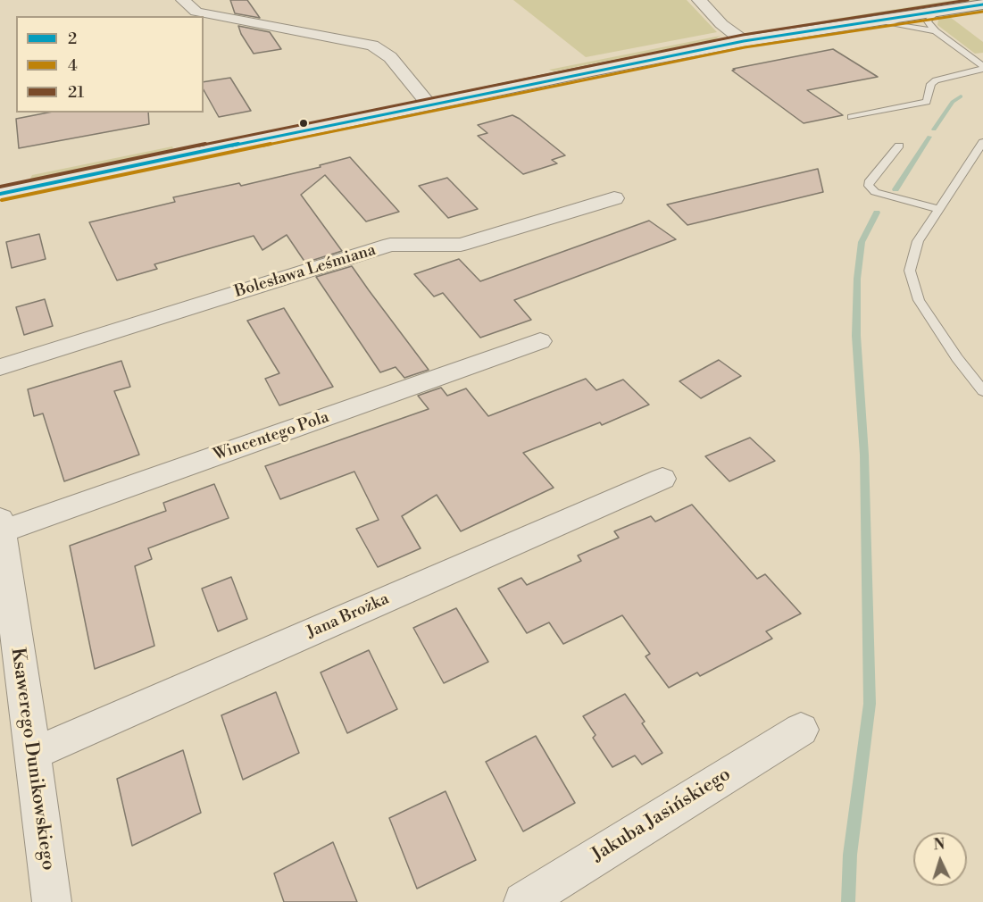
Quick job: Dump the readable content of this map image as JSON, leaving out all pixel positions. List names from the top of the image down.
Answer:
{
  "streets": {
    "street": [
      "Bolesława Leśmiana",
      "Wincentego Pola",
      "Jana Brożka",
      "Ksawerego Dunikowskiego",
      "Jakuba Jasińskiego"
    ]
  },
  "crossings": [
    ["Wincentego Pola", "Ksawerego Dunikowskiego"],
    ["Jana Brożka", "Ksawerego Dunikowskiego"]
  ],
  "lines": ["transit line 21", "transit line 2", "transit line 4"],
  "legend": ["2", "4", "21"],
  "north": "top"
}
